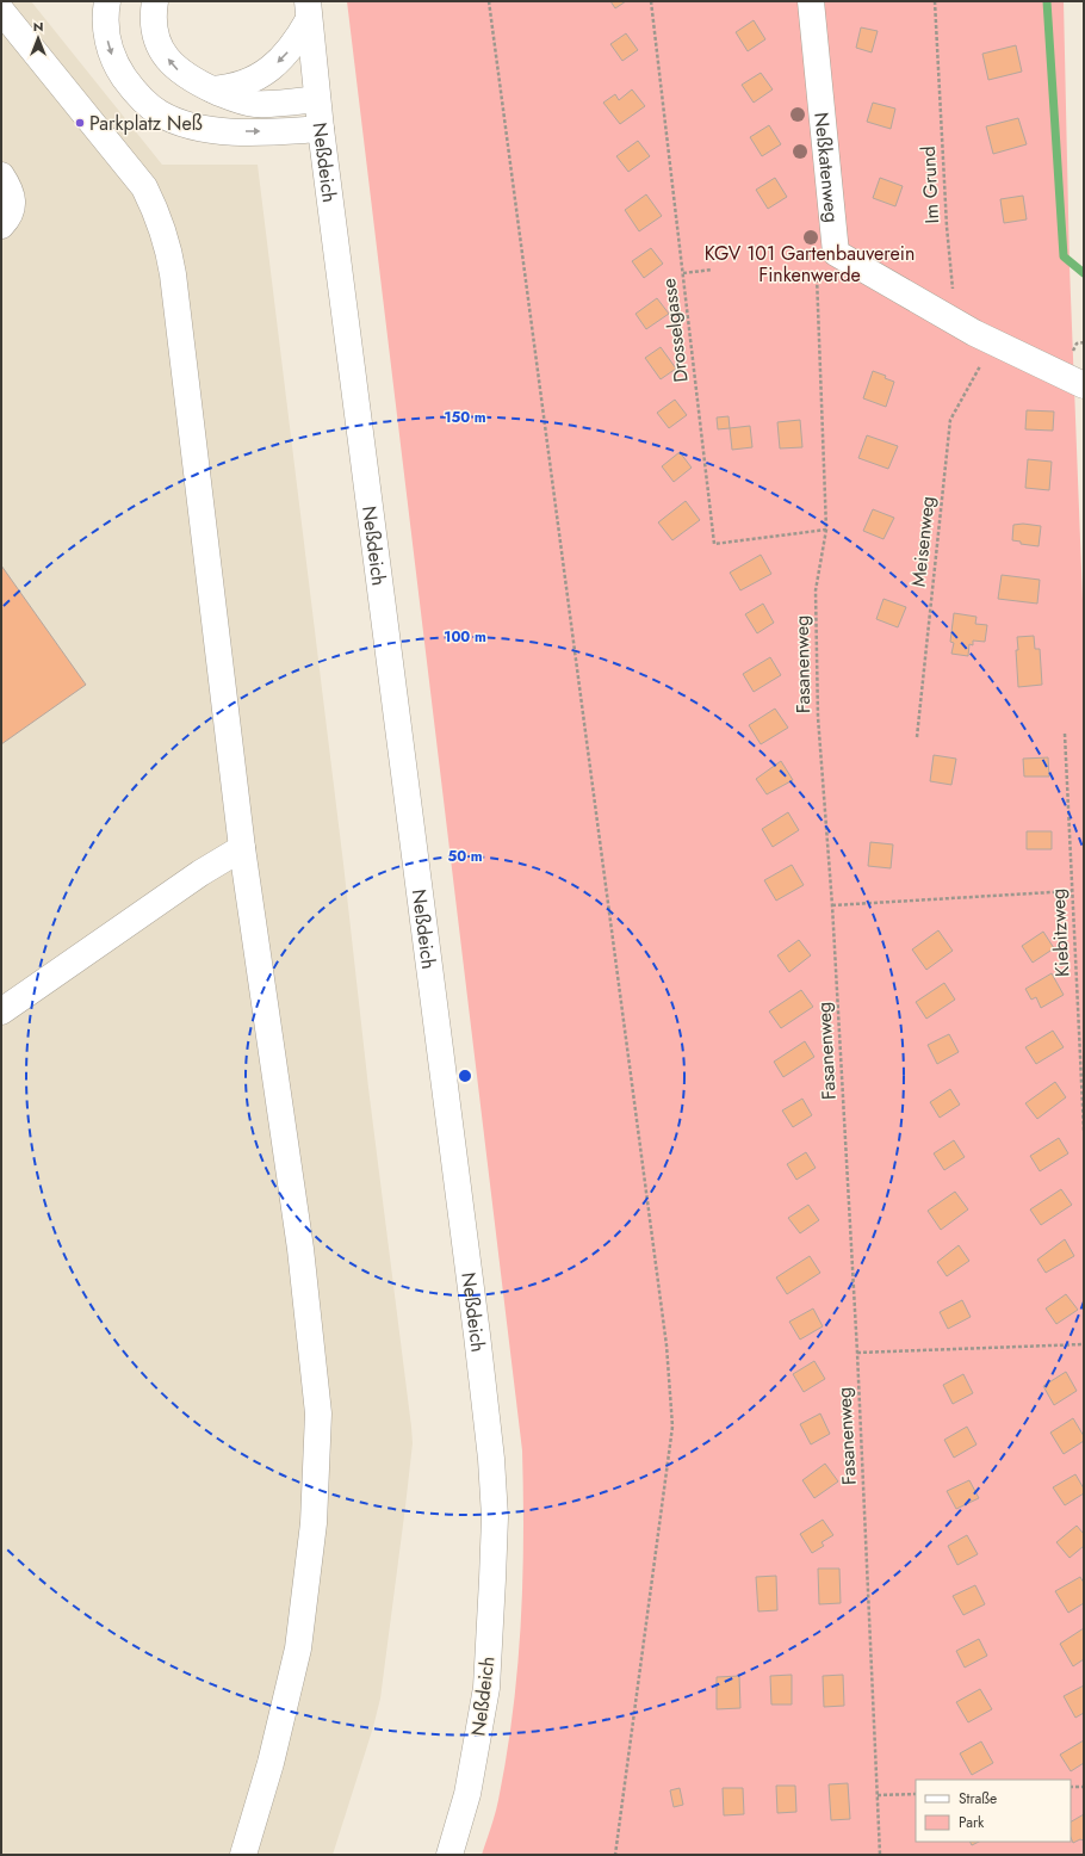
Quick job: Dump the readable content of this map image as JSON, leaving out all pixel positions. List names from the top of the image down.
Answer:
{
  "streets": {
    "street": ["Neßdeich", "Neßkatenweg"],
    "path": [
      "Im Grund",
      "Drosselgasse",
      "Meisenweg",
      "Fasanenweg",
      "Kiebitzweg"
    ]
  },
  "crossings": [
    ["Neßkatenweg", "Fasanenweg"],
    ["Drosselgasse", "Fasanenweg"]
  ],
  "parks": ["KGV 101 Gartenbauverein Finkenwerde"],
  "places": ["Parkplatz Neß"],
  "legend": ["Straße", "Park"],
  "north": "top",
  "rings": ["150 m", "100 m", "50 m"]
}
